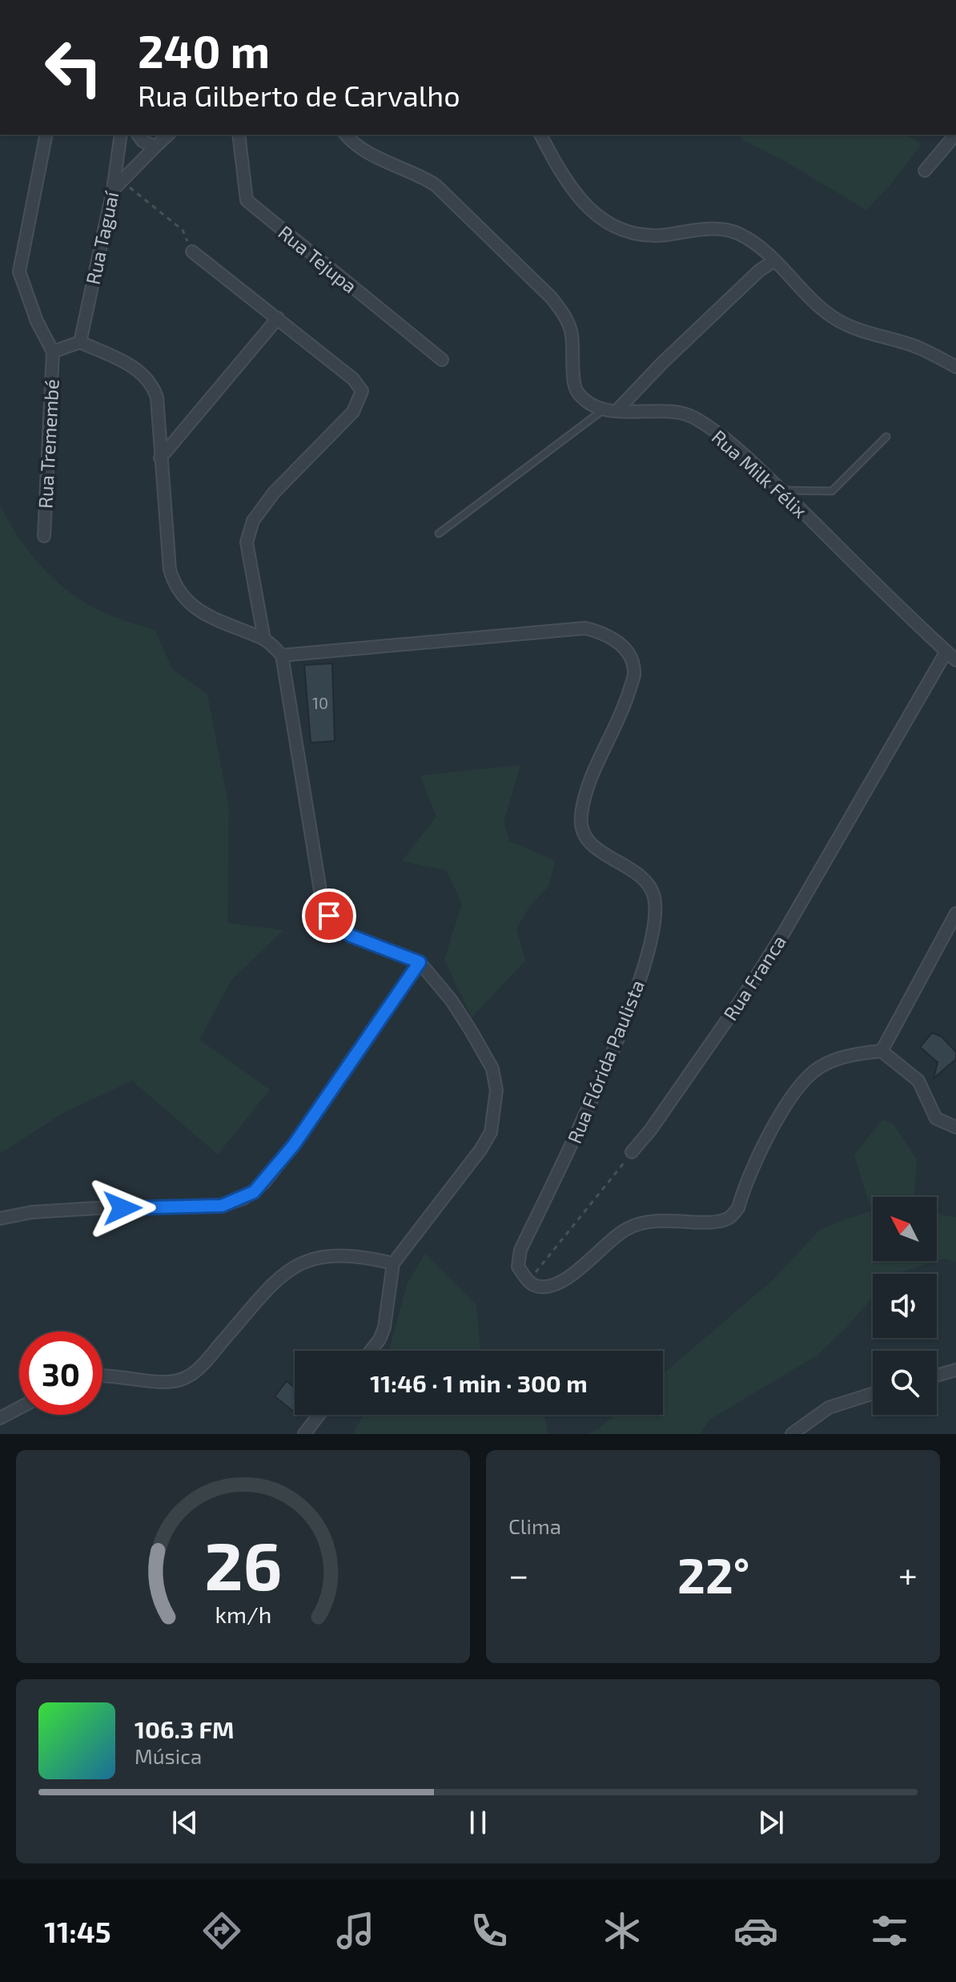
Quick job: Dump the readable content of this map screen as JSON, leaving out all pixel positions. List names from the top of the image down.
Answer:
{
  "streets": {
    "street": [
      "Rua Taguaí",
      "Rua Tejupa",
      "Rua Tremembé",
      "Rua Milk Félix",
      "Rua Franca",
      "Rua Flórida Paulista"
    ]
  },
  "crossings": [
    ["Rua Milk Félix", "Rua Franca"]
  ],
  "house_numbers": ["10"],
  "north": "top left",
  "page": {
    "turn": ["240 m", "Rua Gilberto de Carvalho"],
    "limit": "30",
    "trip": "11:46 · 1 min · 300 m",
    "tile": "Clima",
    "heat": ["−", "22°", "+"],
    "song": ["106.3 FM", "Música"],
    "tabs": "11:45",
    "gauge": ["26", "km/h"]
  }
}
